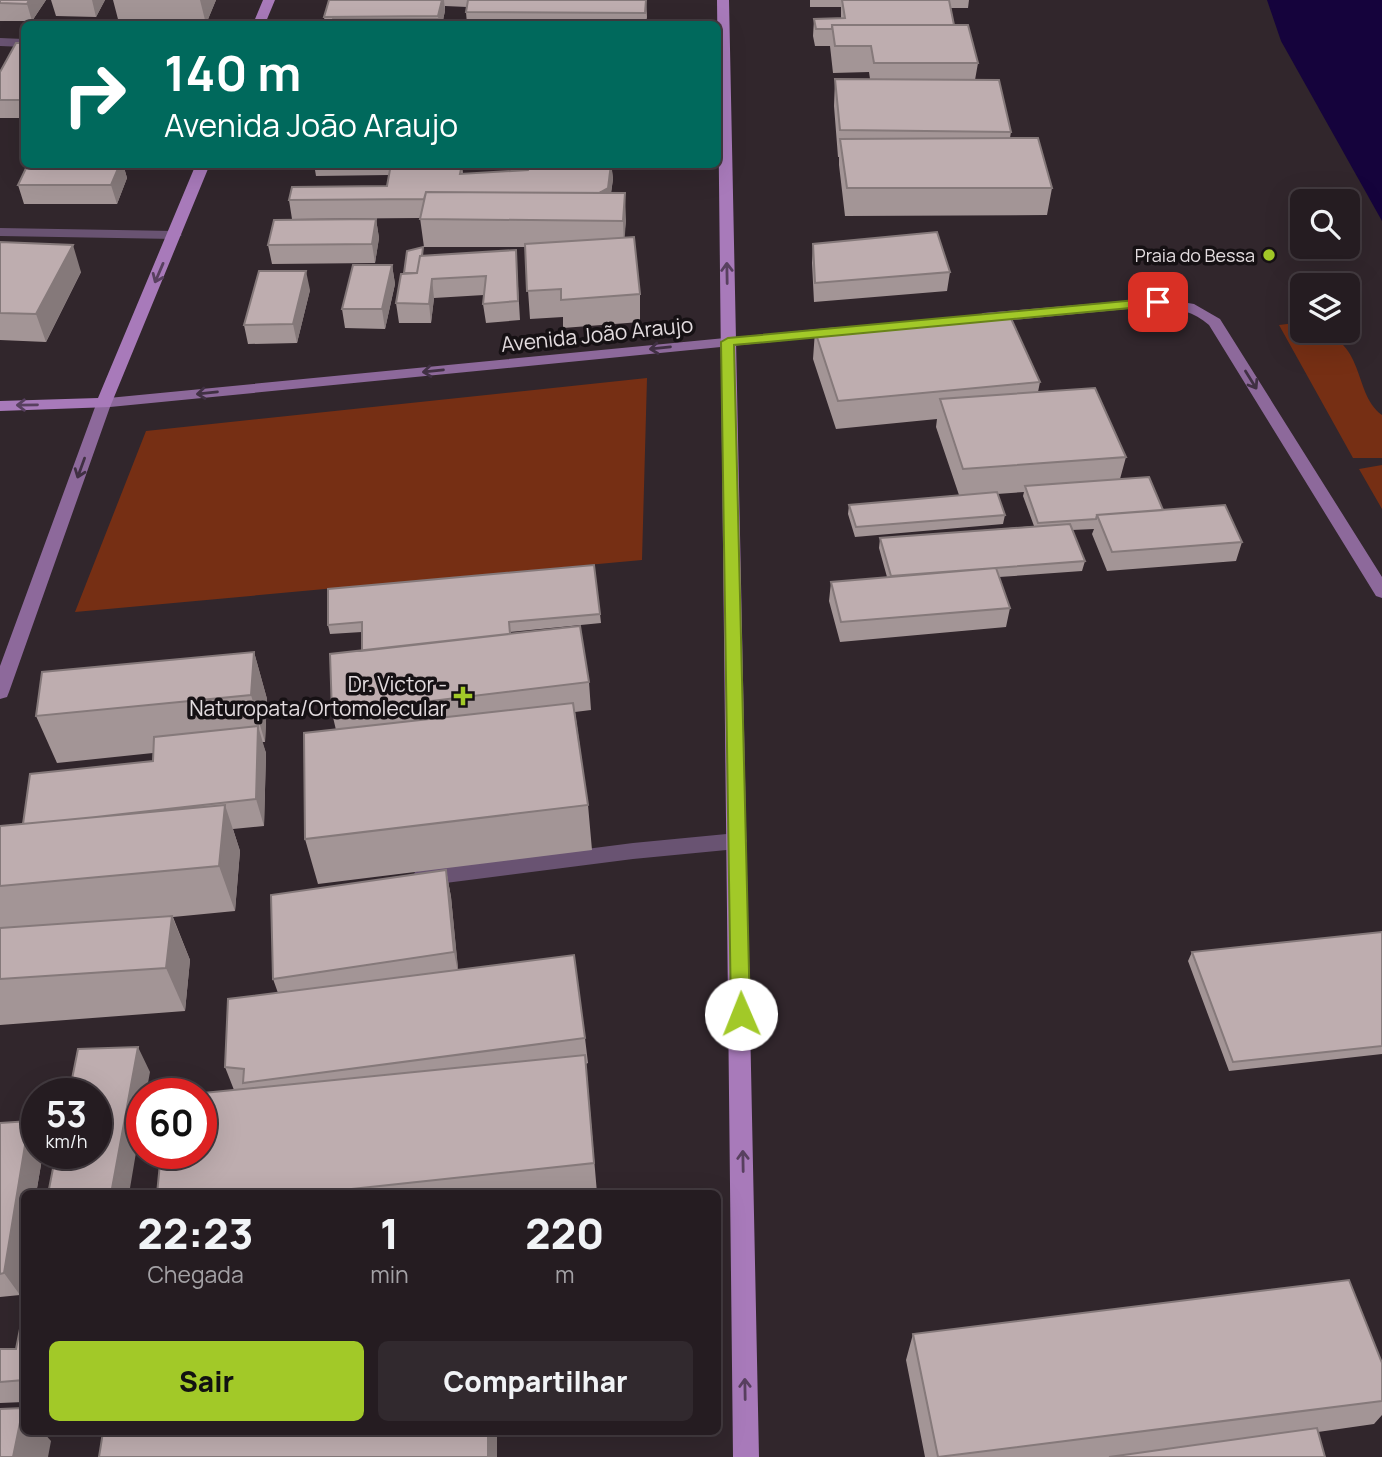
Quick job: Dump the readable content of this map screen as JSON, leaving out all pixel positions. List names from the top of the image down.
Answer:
{
  "streets": {
    "main road": ["Avenida João Araujo"]
  },
  "one_way": ["Avenida João Araujo"],
  "places": {
    "other": ["Praia do Bessa"],
    "health": ["Dr. Victor - Naturopata/Ortomolecular"]
  },
  "page": {
    "turn": ["140 m", "Avenida João Araujo"],
    "speed": "53 km/h",
    "limit": "60",
    "eta": [
      "22:23",
      "Chegada",
      "1",
      "min",
      "220",
      "m"
    ],
    "buttons": ["Sair", "Compartilhar"]
  }
}
